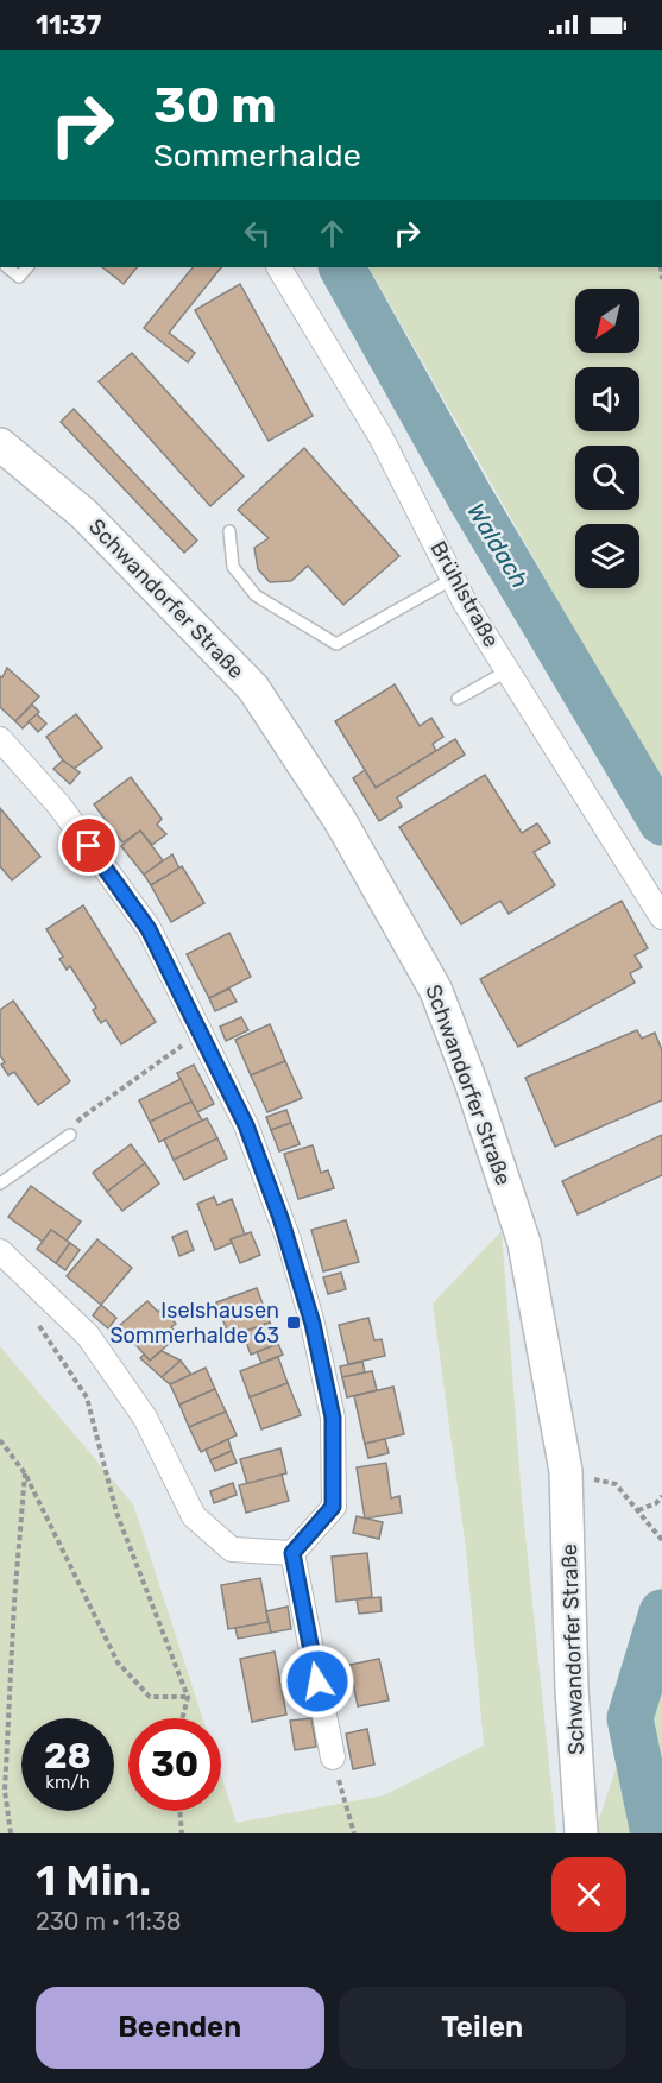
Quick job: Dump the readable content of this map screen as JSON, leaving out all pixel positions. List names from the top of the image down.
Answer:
{
  "streets": {
    "main road": ["Schwandorfer Straße"],
    "street": ["Brühlstraße"]
  },
  "water": ["Waldach"],
  "places": {
    "transit": ["Iselshausen Sommerhalde 63"]
  },
  "north": "bottom left",
  "page": {
    "status": "11:37",
    "turn": ["30 m", "Sommerhalde"],
    "speed": "28 km/h",
    "limit": "30",
    "heading": ["1 Min.", "230 m · 11:38"],
    "buttons": ["Beenden", "Teilen"]
  }
}
